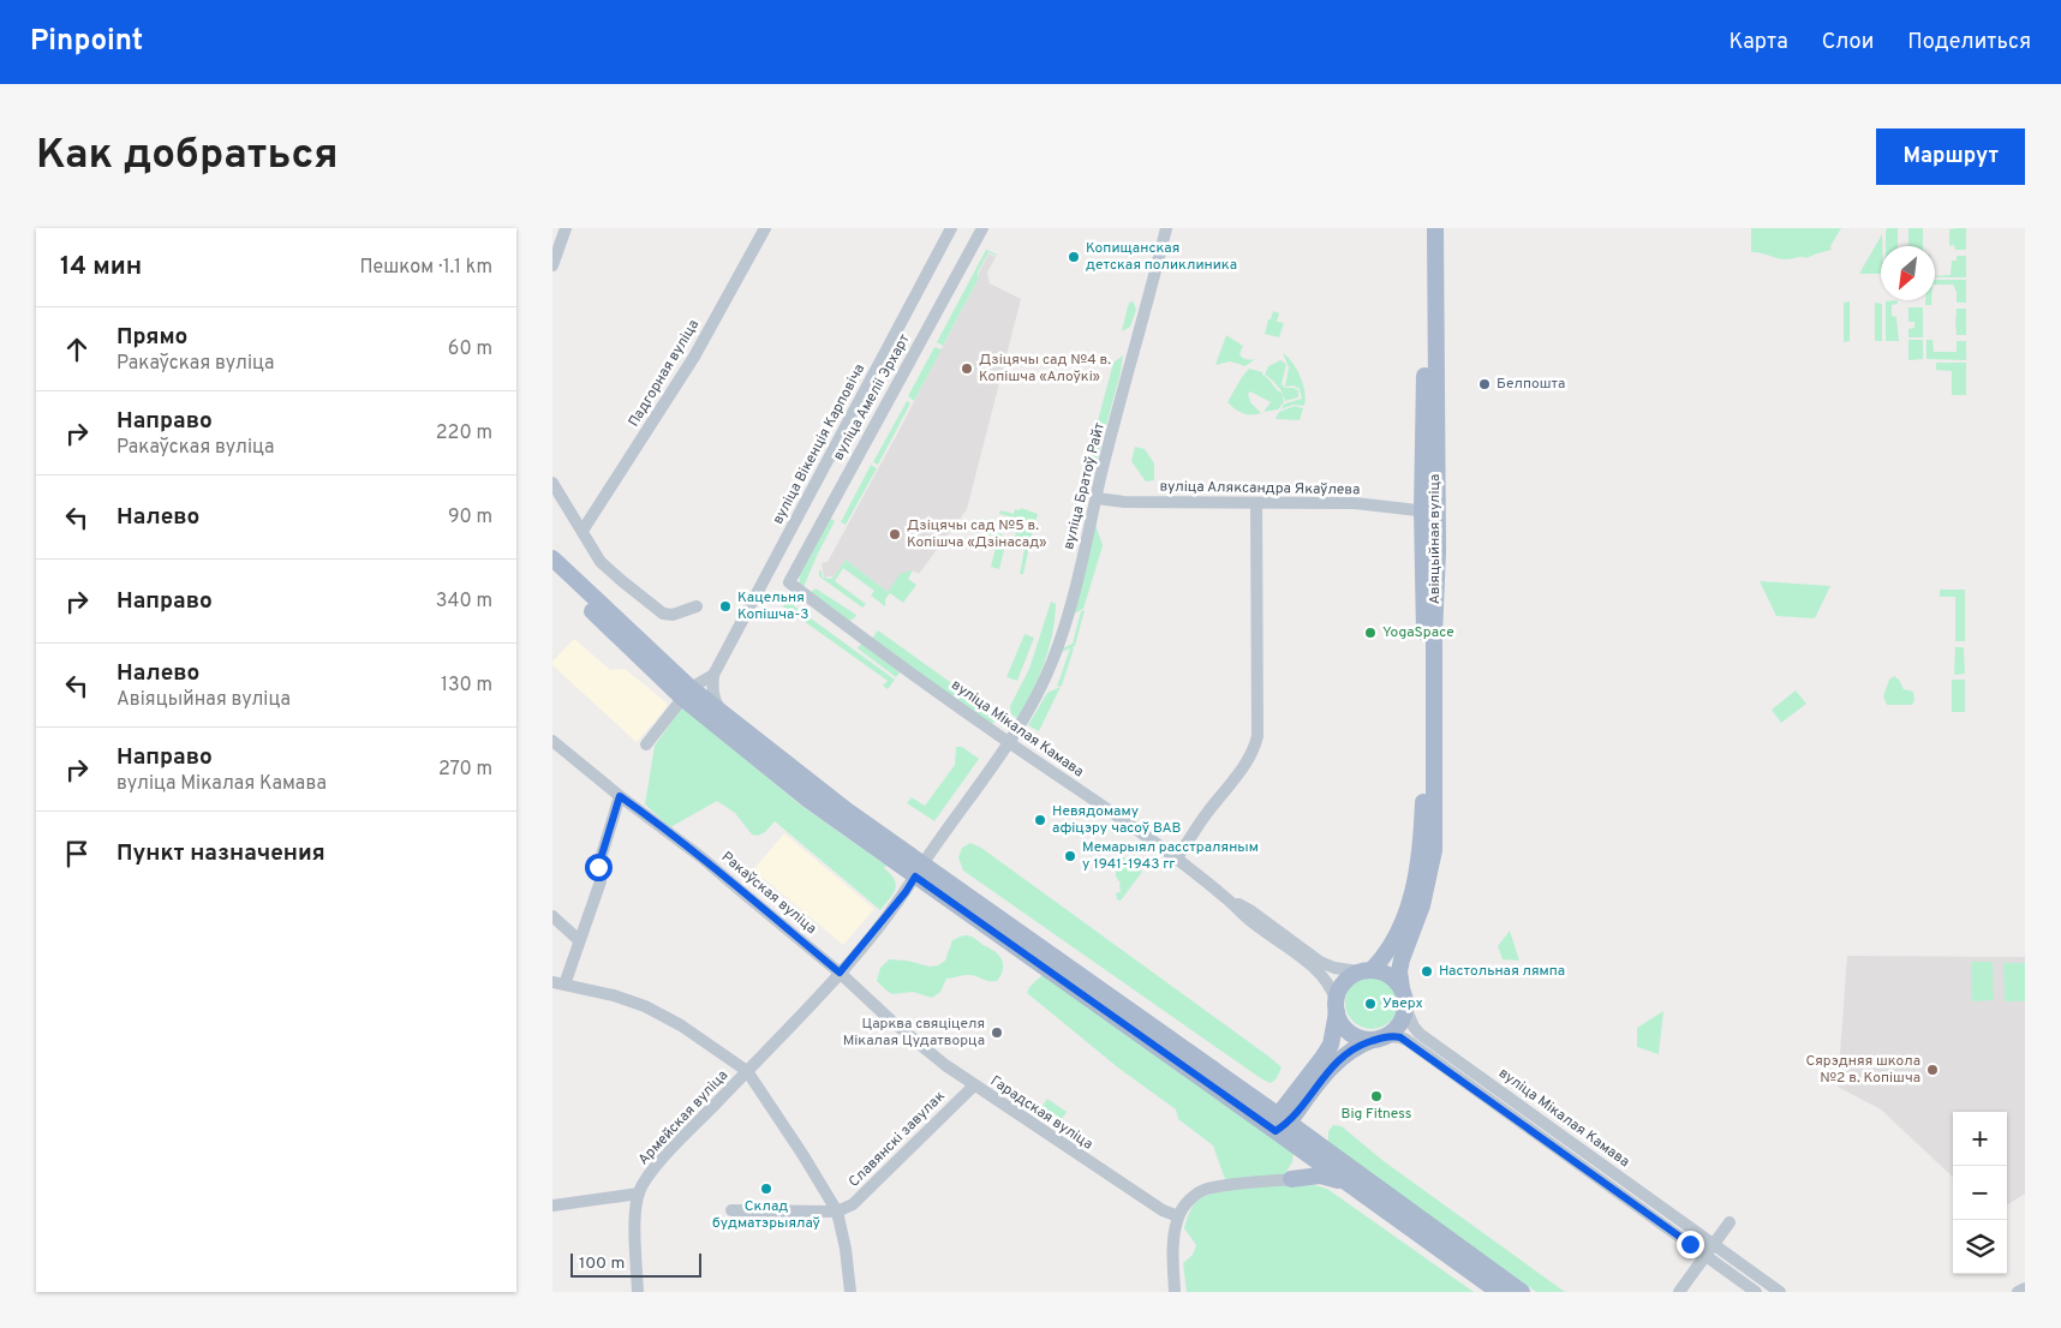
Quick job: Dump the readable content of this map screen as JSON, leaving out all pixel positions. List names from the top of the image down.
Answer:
{
  "streets": {
    "main road": ["Авіяцыйная вуліца"],
    "street": [
      "Падгорная вуліца",
      "вуліца Амеліі Эрхарт",
      "вуліца Вікенція Карповіча",
      "вуліца Братоў Райт",
      "вуліца Аляксандра Якаўлева",
      "вуліца Мікалая Камава",
      "Ракаўская вуліца",
      "Гарадская вуліца",
      "Армейская вуліца",
      "Славянскі завулак"
    ]
  },
  "crossings": [
    ["вуліца Амеліі Эрхарт", "вуліца Мікалая Камава"],
    ["вуліца Братоў Райт", "вуліца Аляксандра Якаўлева"],
    ["вуліца Братоў Райт", "вуліца Мікалая Камава"],
    ["вуліца Братоў Райт", "Армейская вуліца"],
    ["вуліца Аляксандра Якаўлева", "Авіяцыйная вуліца"],
    ["Авіяцыйная вуліца", "вуліца Мікалая Камава"],
    ["Ракаўская вуліца", "Гарадская вуліца"],
    ["Ракаўская вуліца", "Армейская вуліца"],
    ["Гарадская вуліца", "Армейская вуліца"],
    ["Гарадская вуліца", "Славянскі завулак"]
  ],
  "places": [
    "Копищанская детская поликлиника",
    "Дзіцячы сад №4 в. Копішча «Алоўкі»",
    "Белпошта",
    "Дзіцячы сад №5 в. Копішча «Дзінасад»",
    "Кацельня Копішча-3",
    "YogaSpace",
    "Невядомаму афіцэру часоў ВАВ",
    "Мемарыял расстраляным у 1941-1943 гг",
    "Настольная лямпа",
    "Уверх",
    "Царква свяціцеля Мікалая Цудатворца",
    "Сярэдняя школа №2 в. Копішча",
    "Big Fitness",
    "Склад будматэрыялаў"
  ],
  "scale_bar": "100 m",
  "north": "bottom left",
  "page": {
    "header": "Pinpoint",
    "nav": ["Карта", "Слои", "Поделиться"],
    "buttons": "Маршрут",
    "title": "Как добраться",
    "heading": ["14 мин", "Пешком · 1.1 km"],
    "list": [
      ["Прямо", "Ракаўская вуліца", "60 m"],
      ["Направо", "Ракаўская вуліца", "220 m"],
      ["Налево", "90 m"],
      ["Направо", "340 m"],
      ["Налево", "Авіяцыйная вуліца", "130 m"],
      ["Направо", "вуліца Мікалая Камава", "270 m"],
      "Пункт назначения"
    ],
    "map_buttons": ["+", "−"],
    "scale": "100 m"
  }
}
